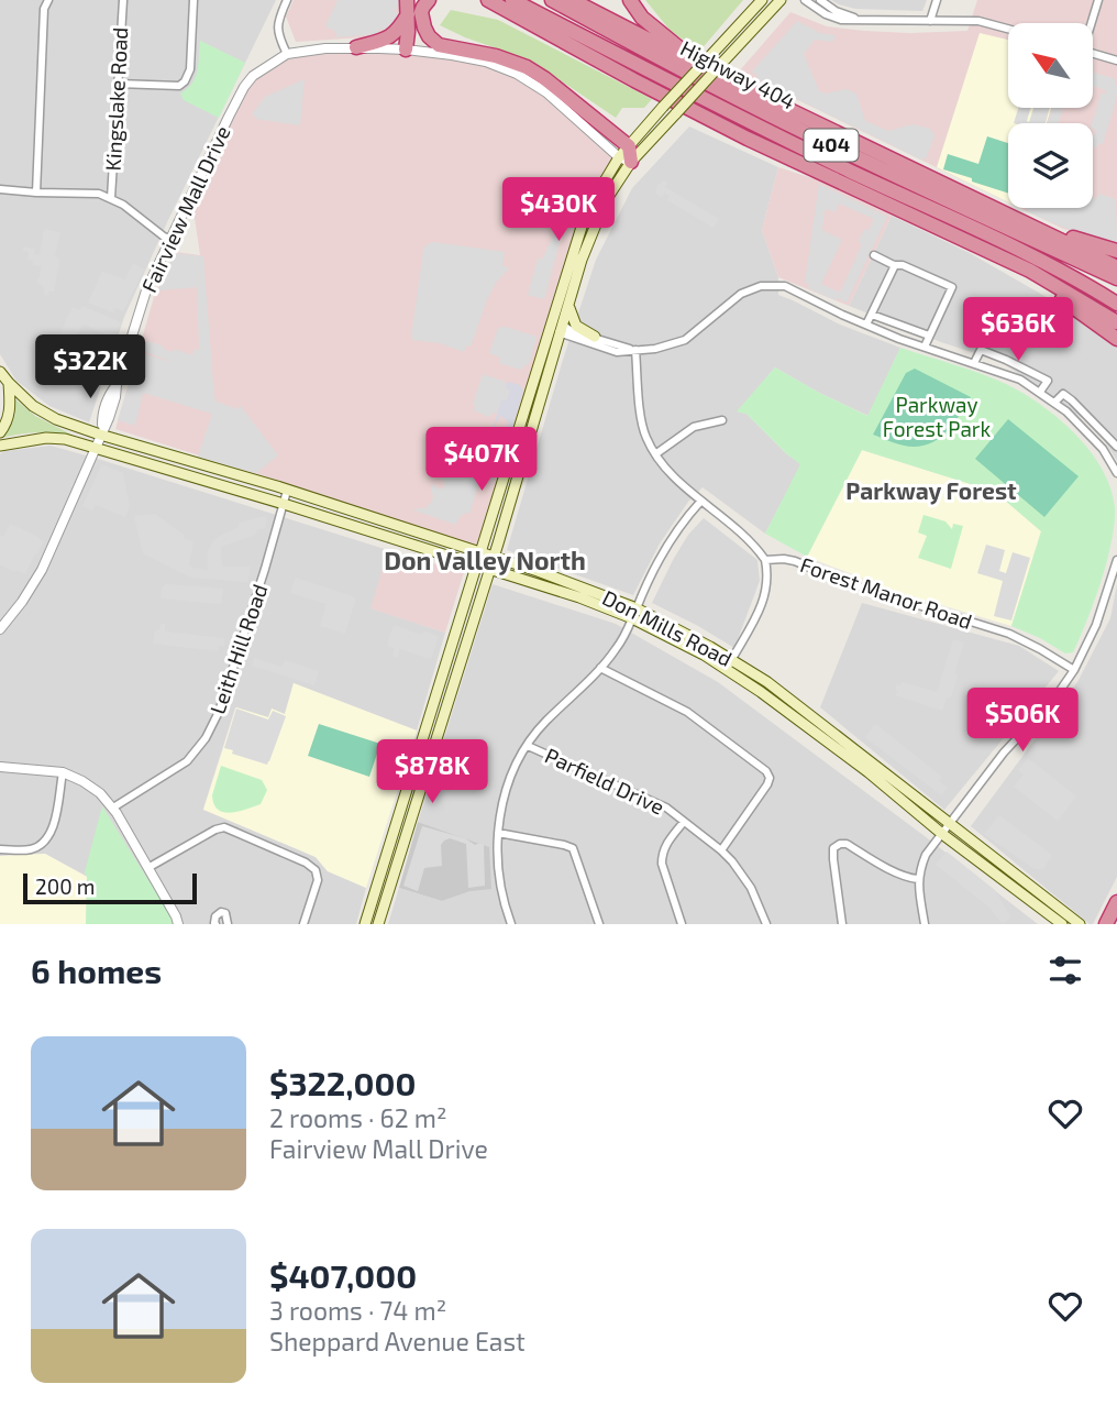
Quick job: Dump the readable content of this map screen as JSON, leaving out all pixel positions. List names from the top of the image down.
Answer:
{
  "streets": {
    "highway": ["Highway 404", "404"],
    "main road": ["Don Mills Road"],
    "street": [
      "Kingslake Road",
      "Fairview Mall Drive",
      "Forest Manor Road",
      "Leith Hill Road",
      "Parfield Drive"
    ]
  },
  "crossings": [
    ["Fairview Mall Drive", "Don Mills Road"],
    ["Don Mills Road", "Leith Hill Road"]
  ],
  "districts": ["Parkway Forest", "Don Valley North"],
  "parks": ["Parkway Forest Park"],
  "scale_bar": "200 m",
  "north": "top left",
  "page": {
    "price": [
      "$430K",
      "$636K",
      "$322K",
      "$407K",
      "$506K",
      "$878K"
    ],
    "scale": "200 m",
    "heading": "6 homes",
    "list": [
      {
        "name": "$322,000",
        "note": "2 rooms · 62 m² · Fairview Mall Drive"
      },
      {
        "name": "$407,000",
        "note": "3 rooms · 74 m² · Sheppard Avenue East"
      }
    ]
  }
}
